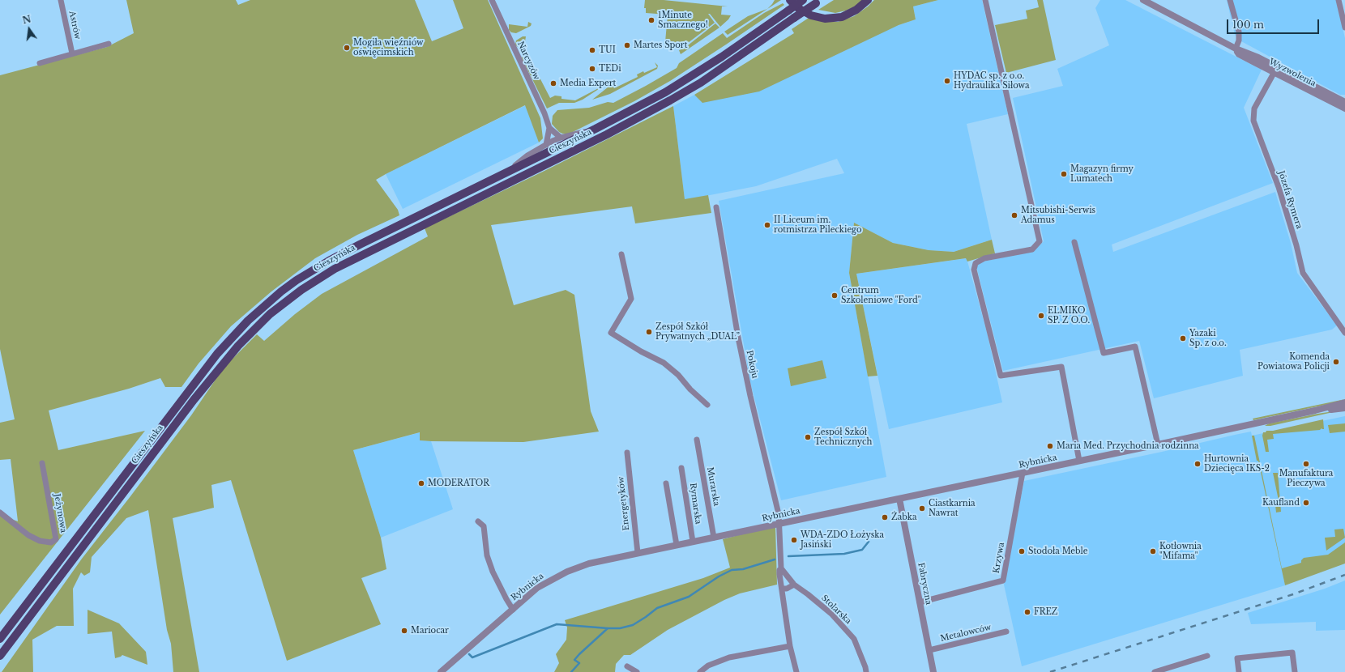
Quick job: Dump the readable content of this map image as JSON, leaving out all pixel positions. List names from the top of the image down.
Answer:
{
  "streets": {
    "main road": ["Cieszyńska"],
    "street": [
      "Astrów",
      "Narcyzów",
      "Wyzwolenia",
      "Józefa Rymera",
      "Pokoju",
      "Rybnicka",
      "Murarska",
      "Energetyków",
      "Rymarska",
      "Jeżynowa",
      "Krzywa",
      "Fabryczna",
      "Stolarska",
      "Metalowców"
    ]
  },
  "crossings": [
    ["Wyzwolenia", "Józefa Rymera"],
    ["Pokoju", "Rybnicka"],
    ["Rybnicka", "Murarska"],
    ["Rybnicka", "Energetyków"],
    ["Rybnicka", "Rymarska"],
    ["Rybnicka", "Krzywa"],
    ["Rybnicka", "Fabryczna"],
    ["Krzywa", "Fabryczna"],
    ["Fabryczna", "Metalowców"]
  ],
  "places": [
    "1Minute Smacznego!",
    "Martes Sport",
    "Mogiła więźniów oświęcimskich",
    "TUI",
    "TEDi",
    "HYDAC sp. z o.o. Hydraulika Siłowa",
    "Media Expert",
    "Magazyn firmy Lumatech",
    "Mitsubishi-Serwis Adamus",
    "II Liceum im. rotmistrza Pileckiego",
    "Centrum Szkoleniowe \"Ford\"",
    "ELMIKO SP. Z O.O.",
    "Zespół Szkół Prywatnych „DUAL”",
    "Yazaki Sp. z o.o.",
    "Komenda Powiatowa Policji",
    "Zespół Szkół Technicznych",
    "Maria Med. Przychodnia rodzinna",
    "Hurtownia Dziecięca IKS-2",
    "Manufaktura Pieczywa",
    "MODERATOR",
    "Kaufland",
    "Ciastkarnia Nawrat",
    "Żabka",
    "WDA-ZDO Łożyska Jasiński",
    "Stodoła Meble",
    "Kotłownia \"Mifama\"",
    "FREZ",
    "Mariocar"
  ],
  "scale_bar": "100 m",
  "north": "top"
}
